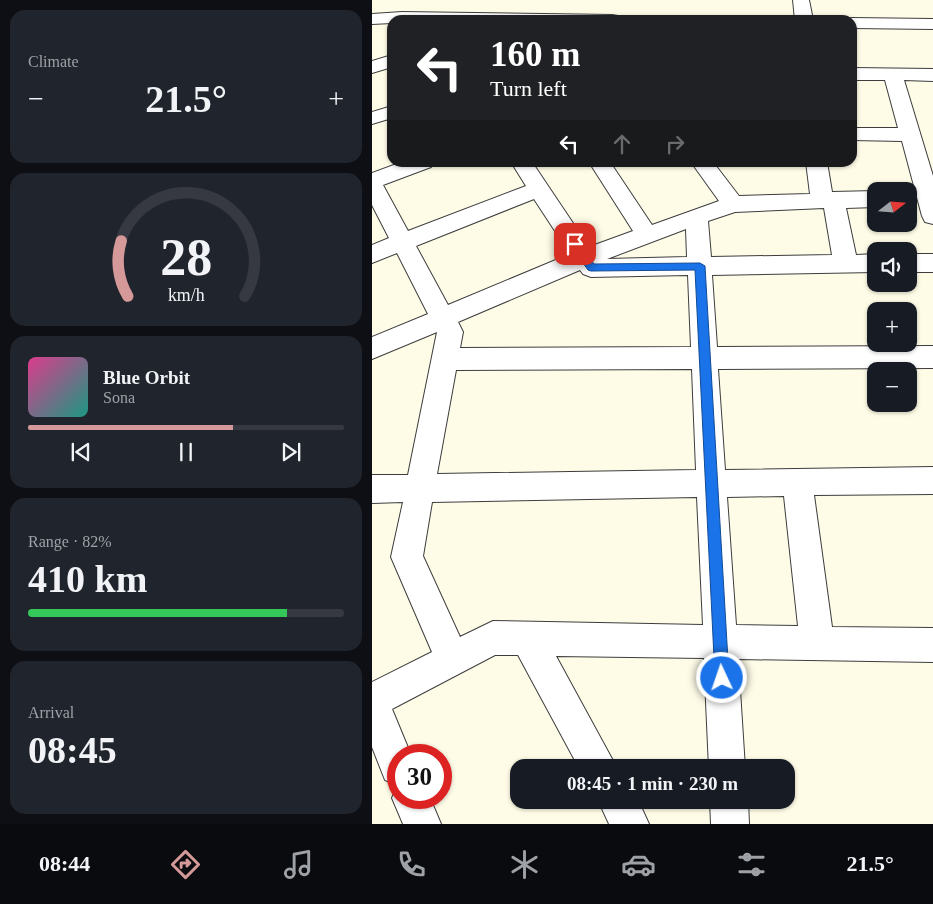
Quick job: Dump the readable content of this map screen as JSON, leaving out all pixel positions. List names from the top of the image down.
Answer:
{
  "north": "right",
  "page": {
    "tile": [
      "Climate",
      ["Range · 82%", "410 km"],
      ["Arrival", "08:45"]
    ],
    "turn": ["160 m", "Turn left"],
    "heat": ["−", "21.5°", "+"],
    "map_buttons": ["+", "−"],
    "song": ["Blue Orbit", "Sona"],
    "limit": "30",
    "trip": "08:45 · 1 min · 230 m",
    "tabs": ["08:44", "21.5°"],
    "gauge": ["28", "km/h"]
  }
}
